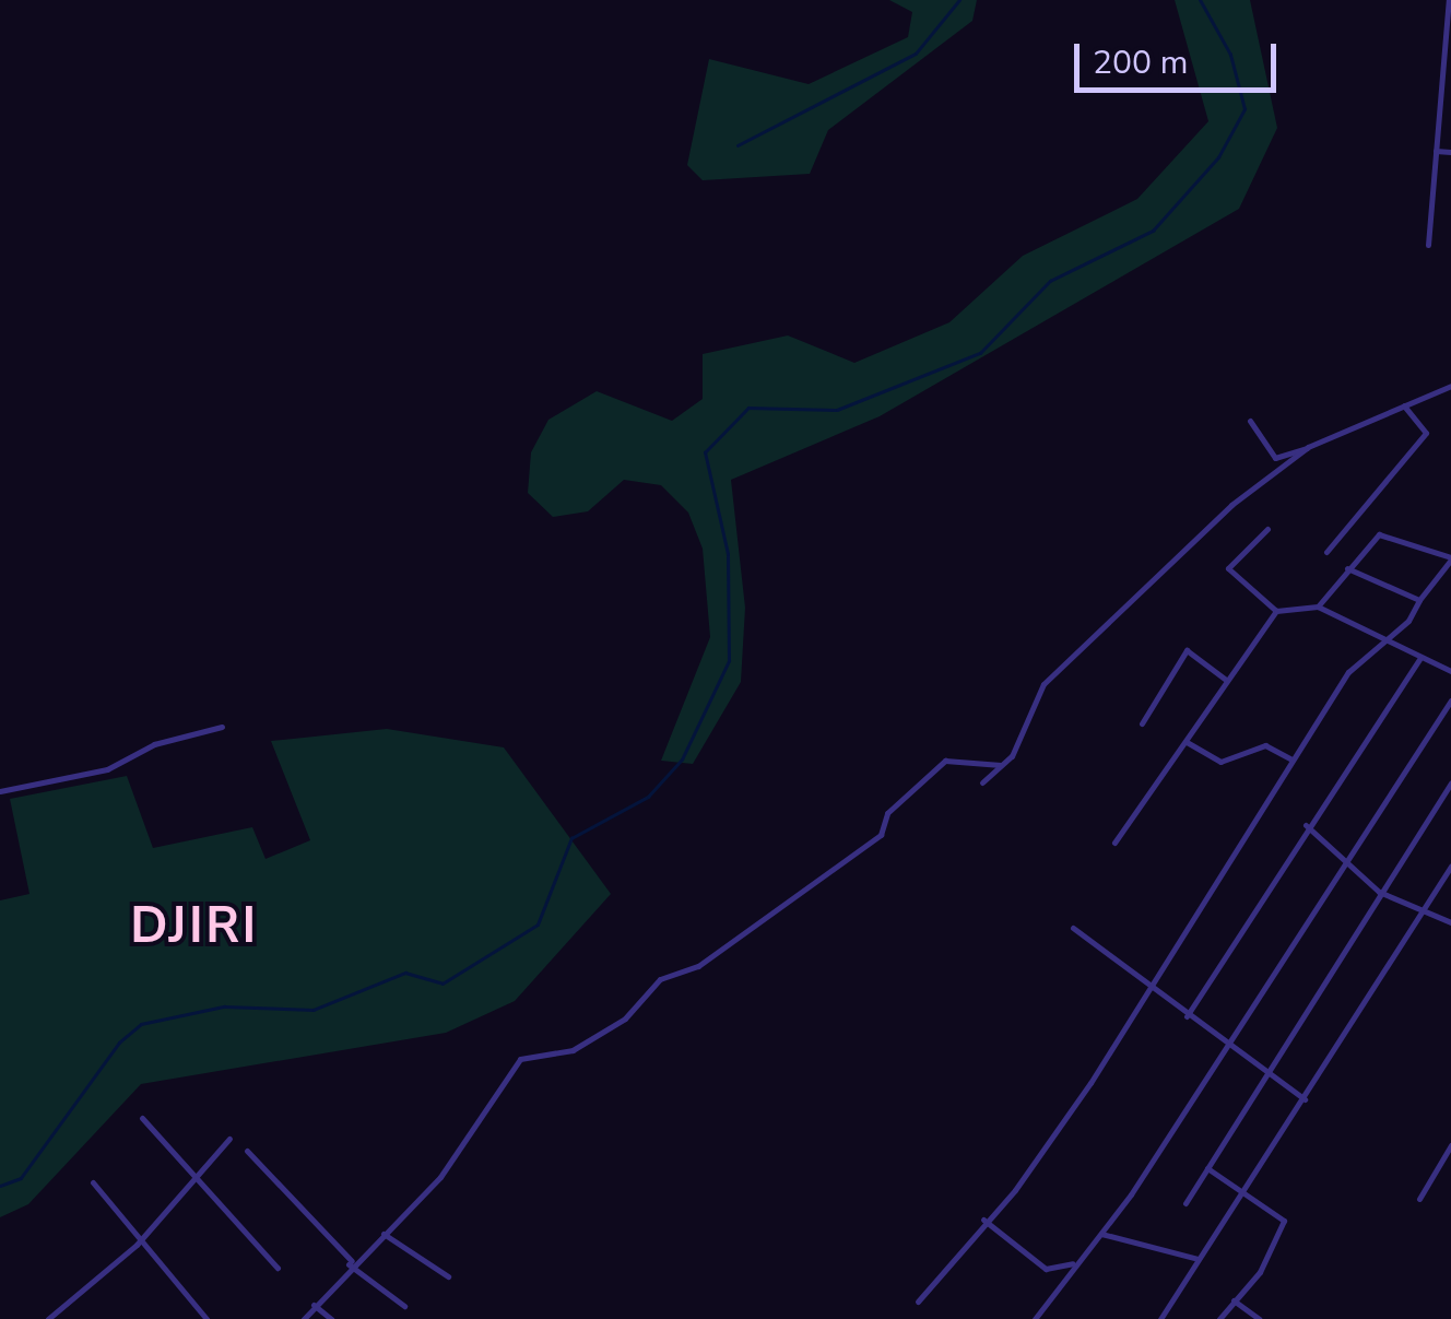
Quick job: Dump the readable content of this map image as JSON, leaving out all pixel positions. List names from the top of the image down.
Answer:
{
  "districts": ["DJIRI"],
  "scale_bar": "200 m"
}
